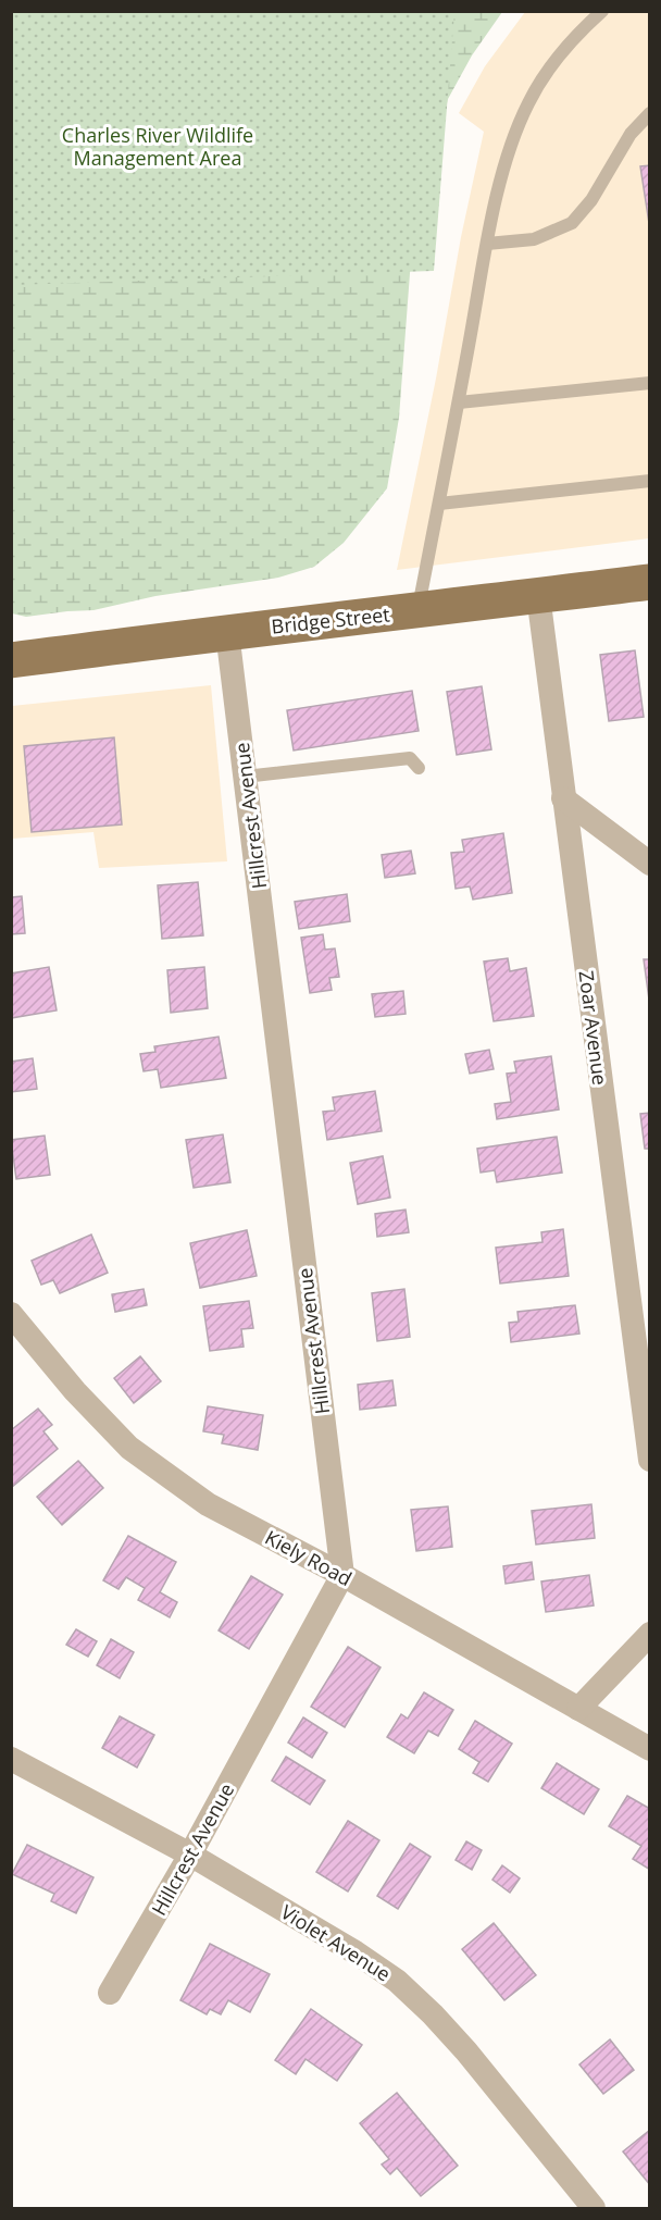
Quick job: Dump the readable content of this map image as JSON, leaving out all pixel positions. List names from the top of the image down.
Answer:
{
  "streets": {
    "main road": ["Bridge Street"],
    "street": [
      "Hillcrest Avenue",
      "Zoar Avenue",
      "Kiely Road",
      "Violet Avenue"
    ]
  },
  "crossings": [
    ["Bridge Street", "Hillcrest Avenue"],
    ["Bridge Street", "Zoar Avenue"],
    ["Hillcrest Avenue", "Kiely Road"],
    ["Hillcrest Avenue", "Violet Avenue"]
  ],
  "parks": ["Charles River Wildlife Management Area"]
}
